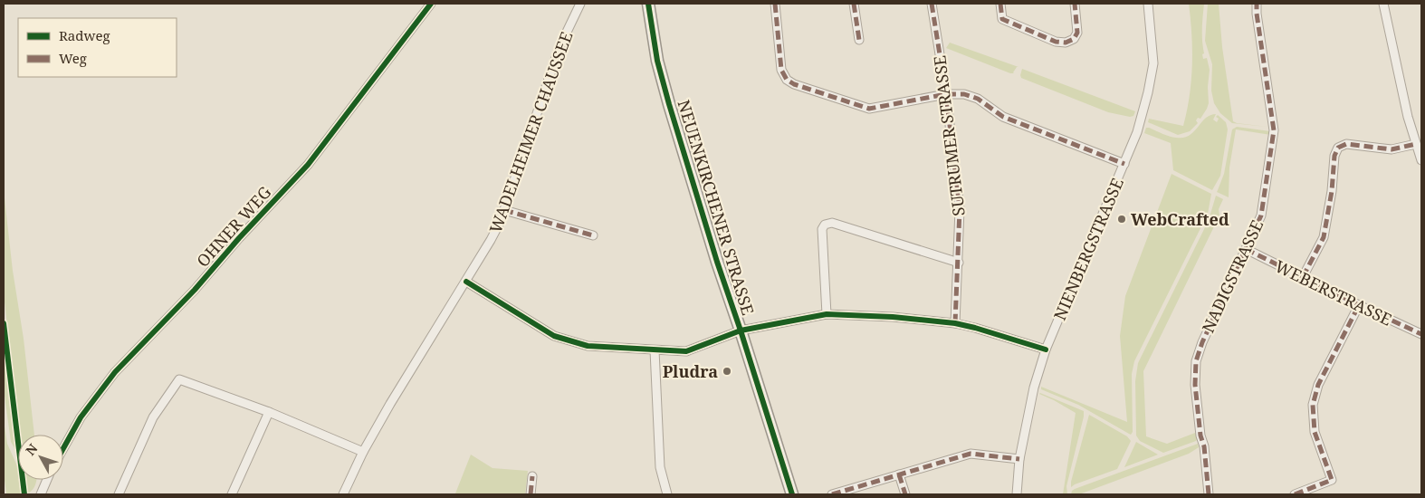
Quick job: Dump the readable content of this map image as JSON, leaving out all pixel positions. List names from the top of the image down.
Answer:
{
  "streets": {
    "street": [
      "WADELHEIMER CHAUSSEE",
      "SUTRUMER STRASSE",
      "NEUENKIRCHENER STRASSE",
      "OHNER WEG",
      "NIENBERGSTRASSE",
      "NADIGSTRASSE",
      "WEBERSTRASSE"
    ]
  },
  "crossings": [
    ["NADIGSTRASSE", "WEBERSTRASSE"]
  ],
  "places": ["WebCrafted", "Pludra"],
  "legend": ["Radweg", "Weg"],
  "north": "top left"
}
